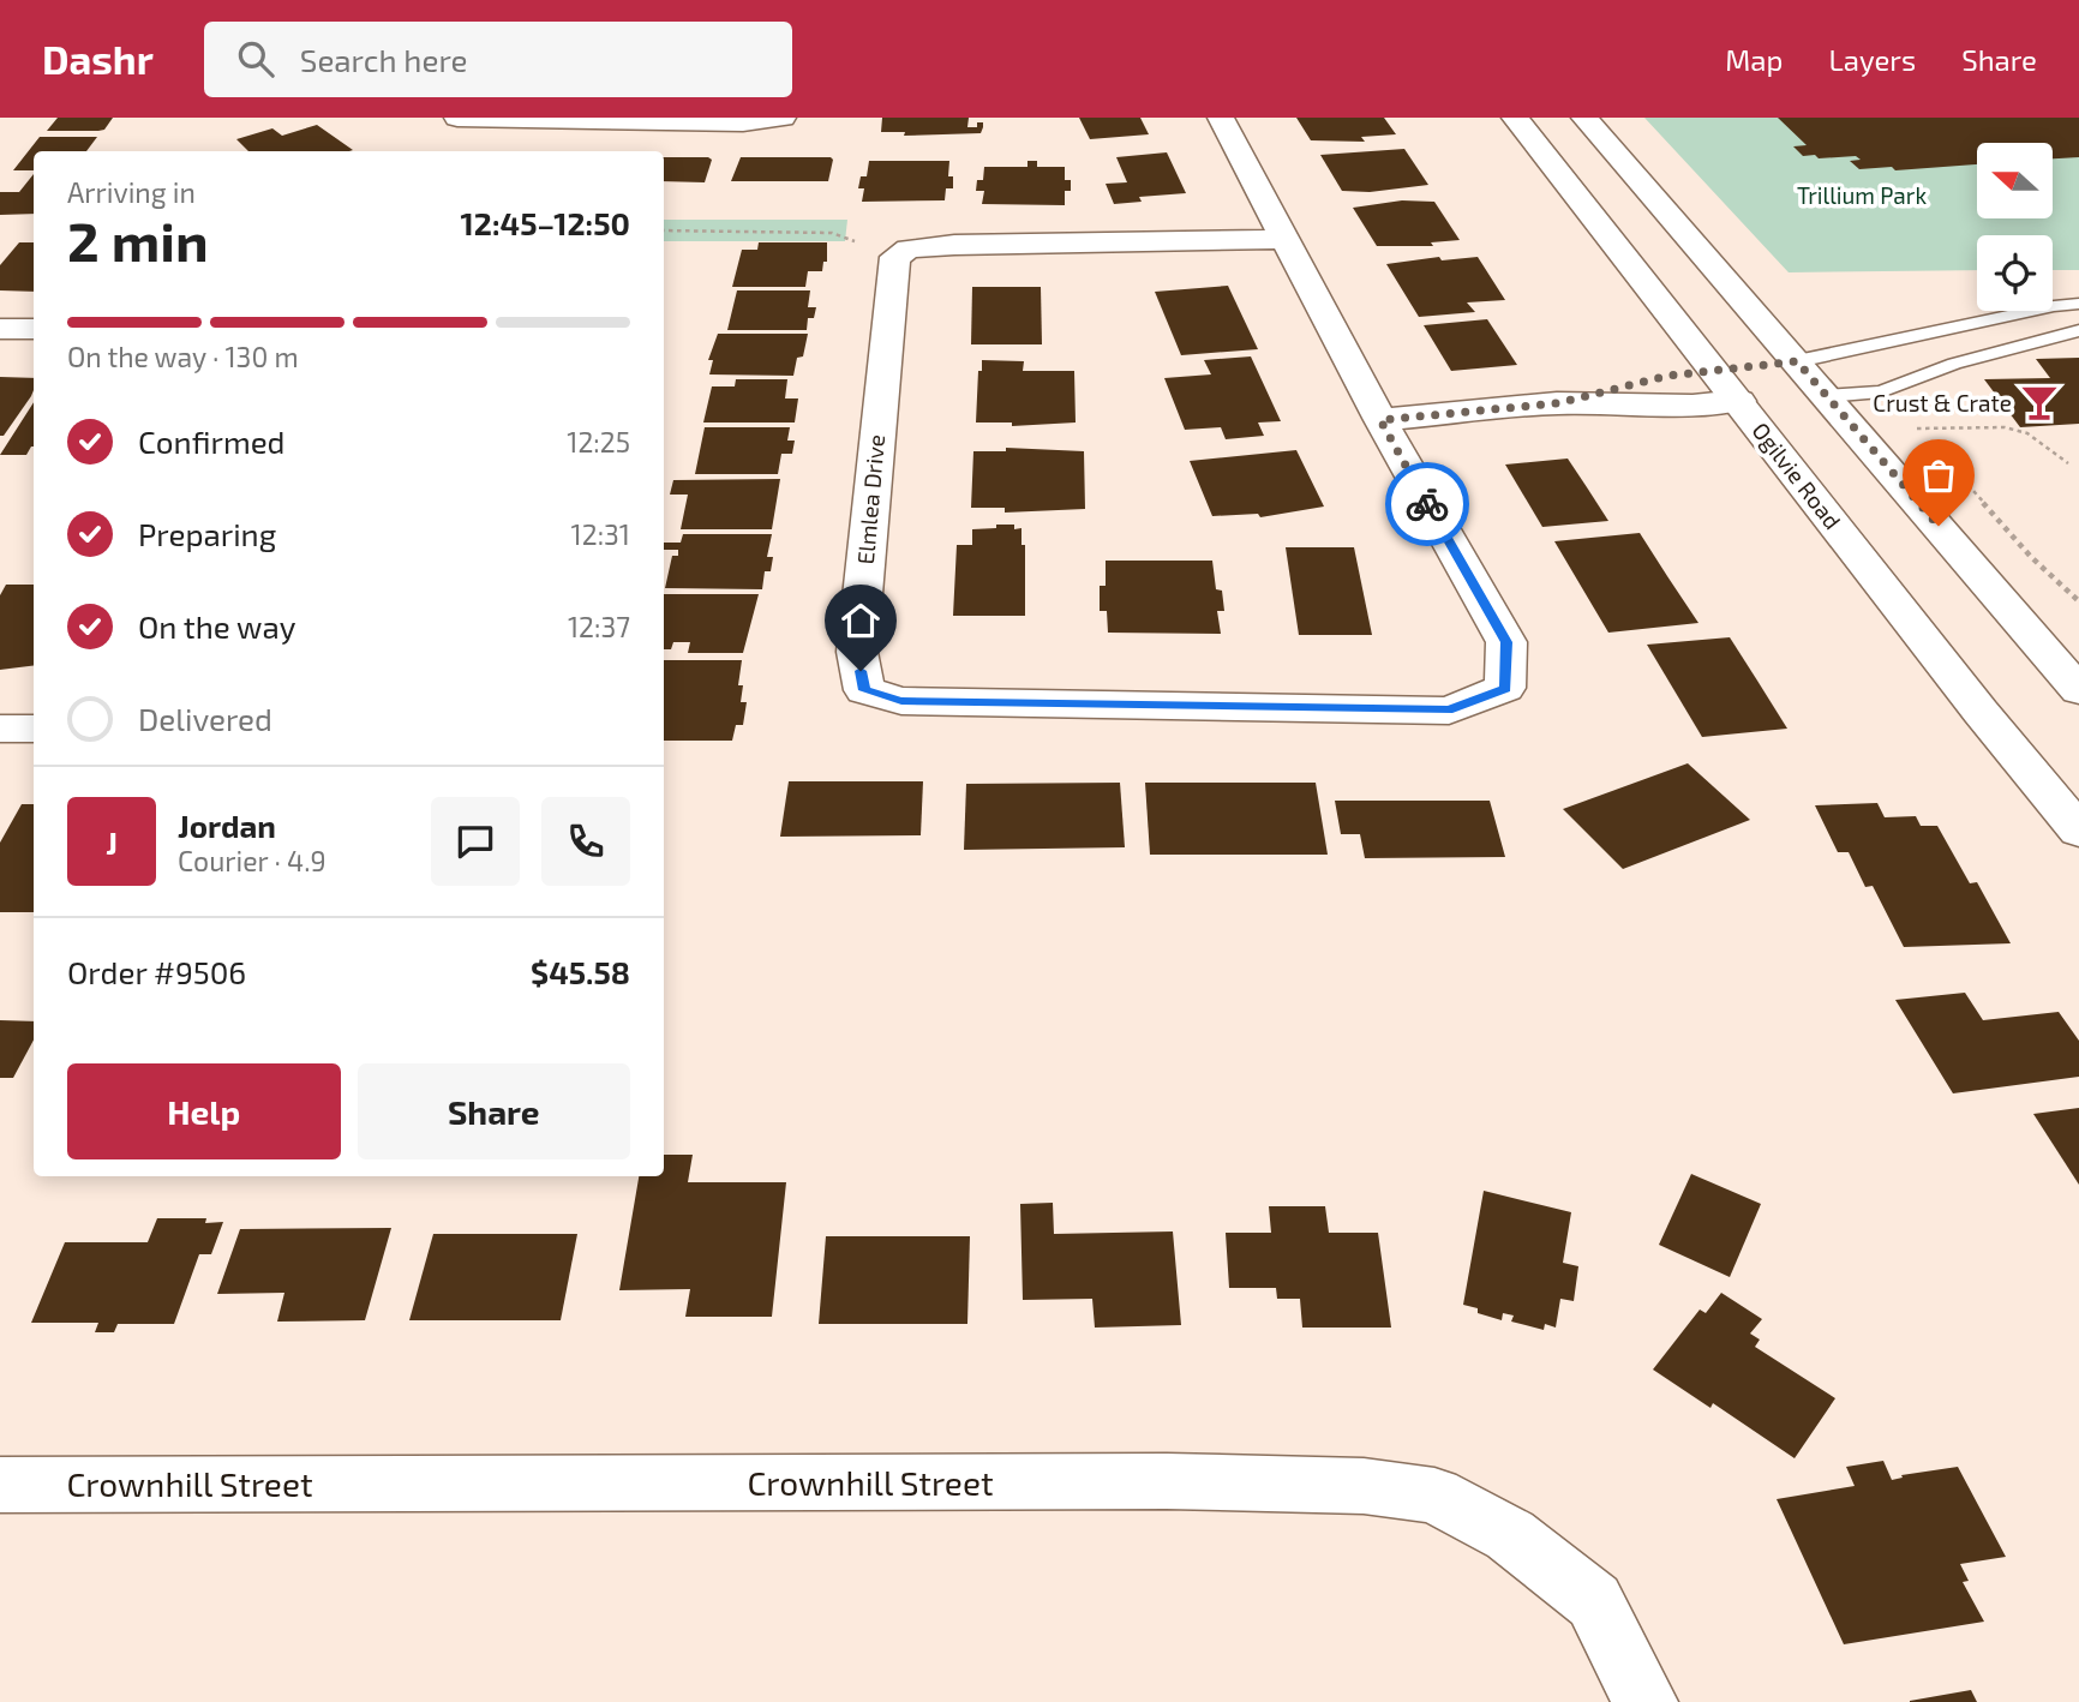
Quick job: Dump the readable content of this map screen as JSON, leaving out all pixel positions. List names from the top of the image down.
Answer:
{
  "streets": {
    "street": ["Ogilvie Road", "Elmlea Drive", "Crownhill Street"]
  },
  "parks": ["Trillium Park"],
  "places": {
    "bar": ["Crust & Crate"]
  },
  "north": "left",
  "page": {
    "header": "Dashr",
    "search": "Search here",
    "nav": ["Map", "Layers", "Share"],
    "heading": ["2 min", "Arriving in", "12:45–12:50"],
    "panel": [
      "Jordan",
      "Courier · 4.9",
      "Order #9506",
      "$45.58"
    ],
    "bar": "On the way · 130 m",
    "list": [
      ["Confirmed", "12:25"],
      ["Preparing", "12:31"],
      ["On the way", "12:37"],
      "Delivered"
    ],
    "round": "J",
    "buttons": ["Help", "Share"]
  }
}
